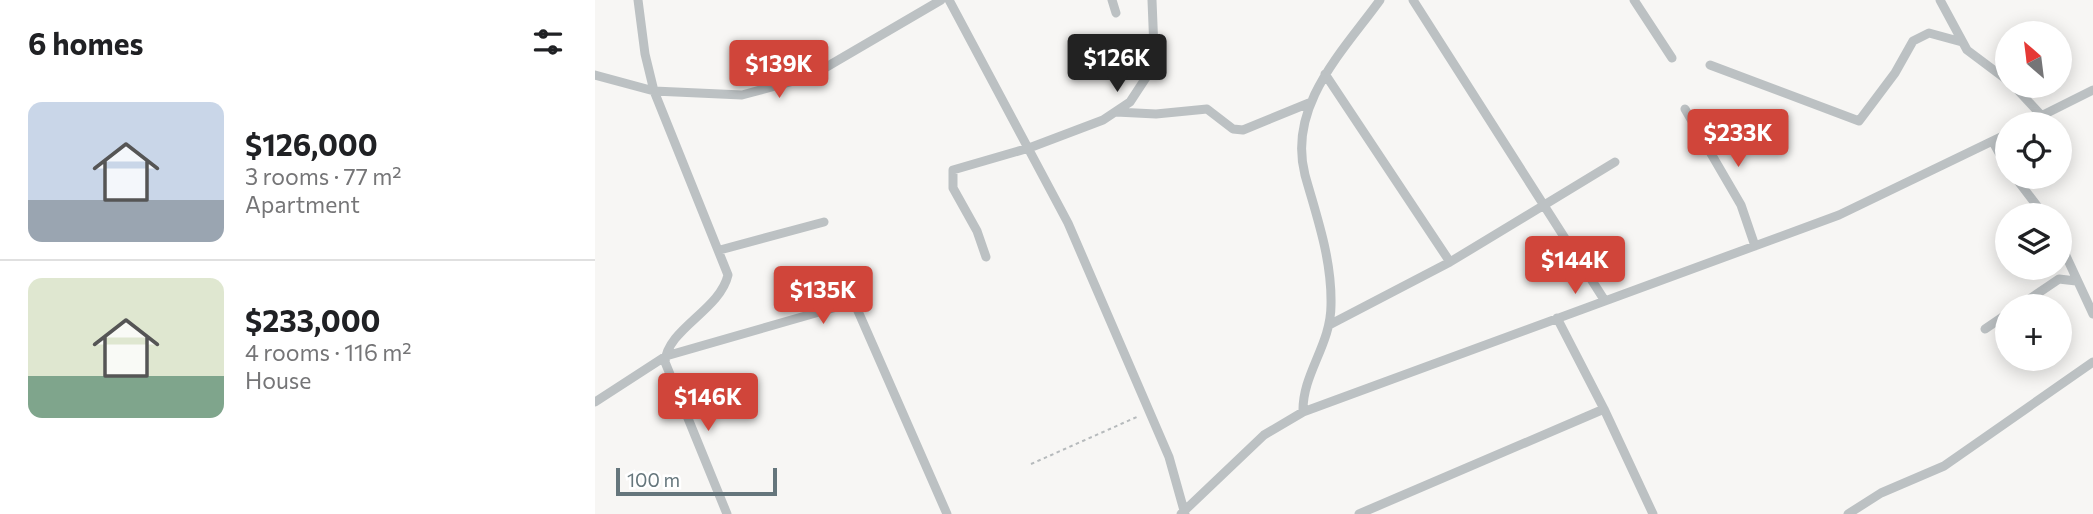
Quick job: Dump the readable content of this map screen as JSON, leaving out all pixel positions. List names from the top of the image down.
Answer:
{
  "scale_bar": "100 m",
  "north": "top left",
  "page": {
    "heading": "6 homes",
    "map_buttons": "+",
    "price": [
      "$126K",
      "$139K",
      "$233K",
      "$144K",
      "$135K",
      "$146K"
    ],
    "list": [
      {
        "name": "$126,000",
        "note": "3 rooms · 77 m² · Apartment"
      },
      {
        "name": "$233,000",
        "note": "4 rooms · 116 m² · House"
      }
    ],
    "scale": "100 m"
  }
}
